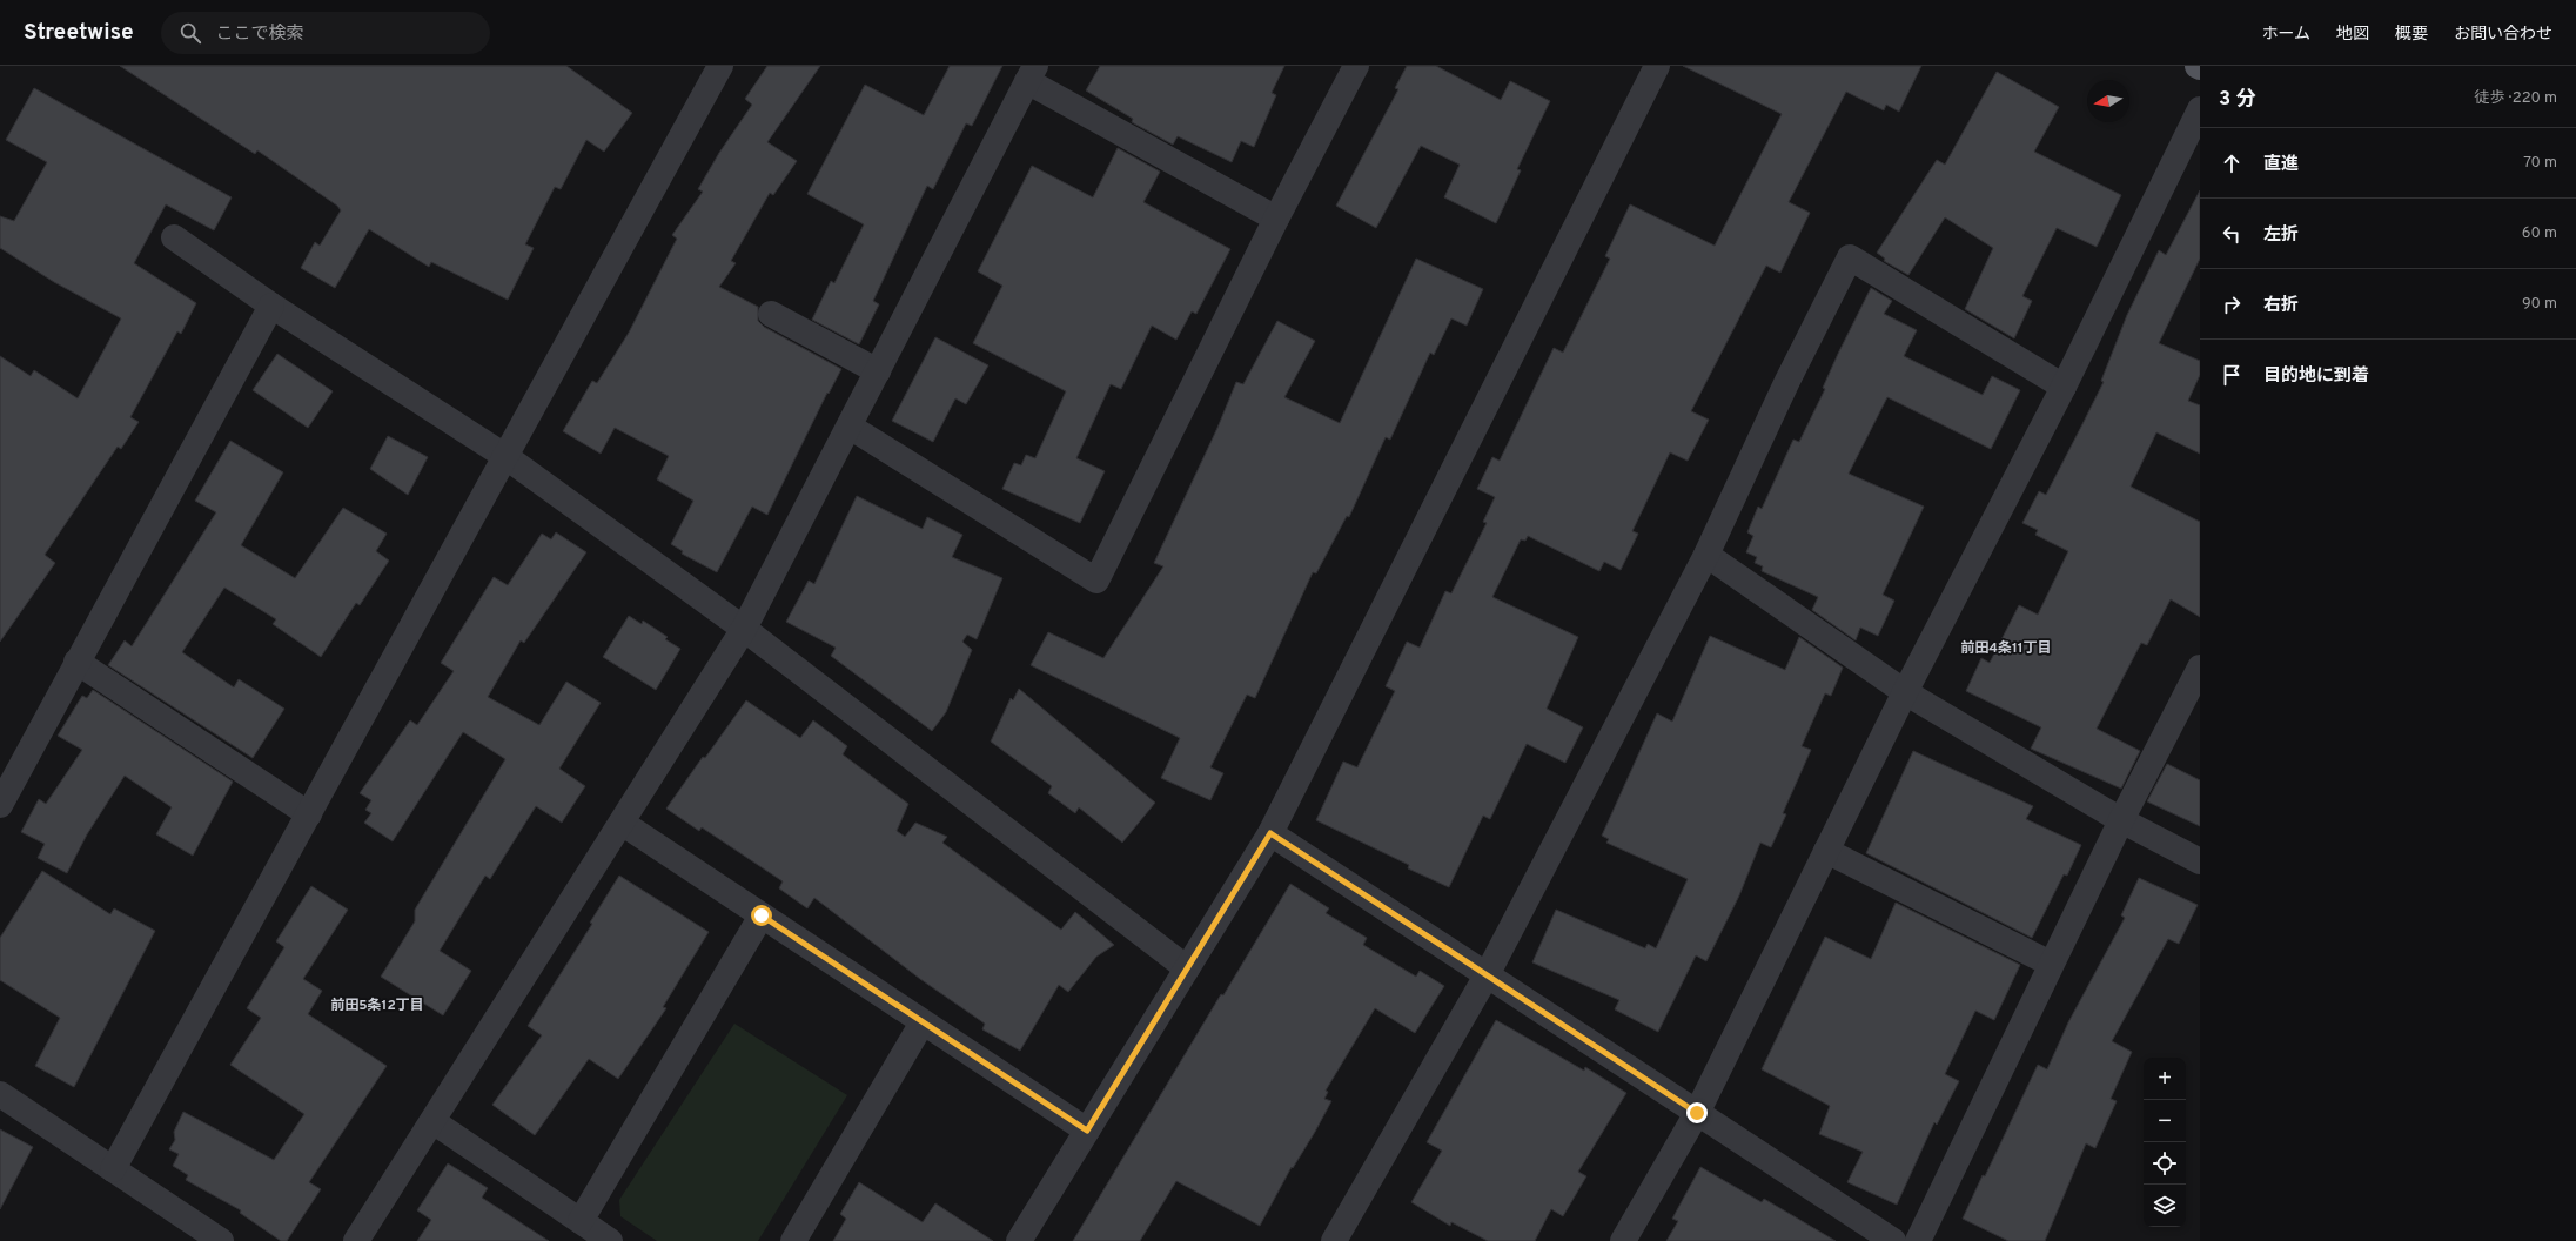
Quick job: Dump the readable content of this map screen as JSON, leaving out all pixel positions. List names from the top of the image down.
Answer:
{
  "districts": ["前田4条11丁目", "前田5条12丁目"],
  "north": "left",
  "page": {
    "header": "Streetwise",
    "search": "ここで検索",
    "nav": [
      "ホーム",
      "地図",
      "概要",
      "お問い合わせ"
    ],
    "heading": ["3 分", "徒歩 · 220 m"],
    "list": [
      ["直進", "70 m"],
      ["左折", "60 m"],
      ["右折", "90 m"],
      "目的地に到着"
    ],
    "map_buttons": ["+", "−"]
  }
}
